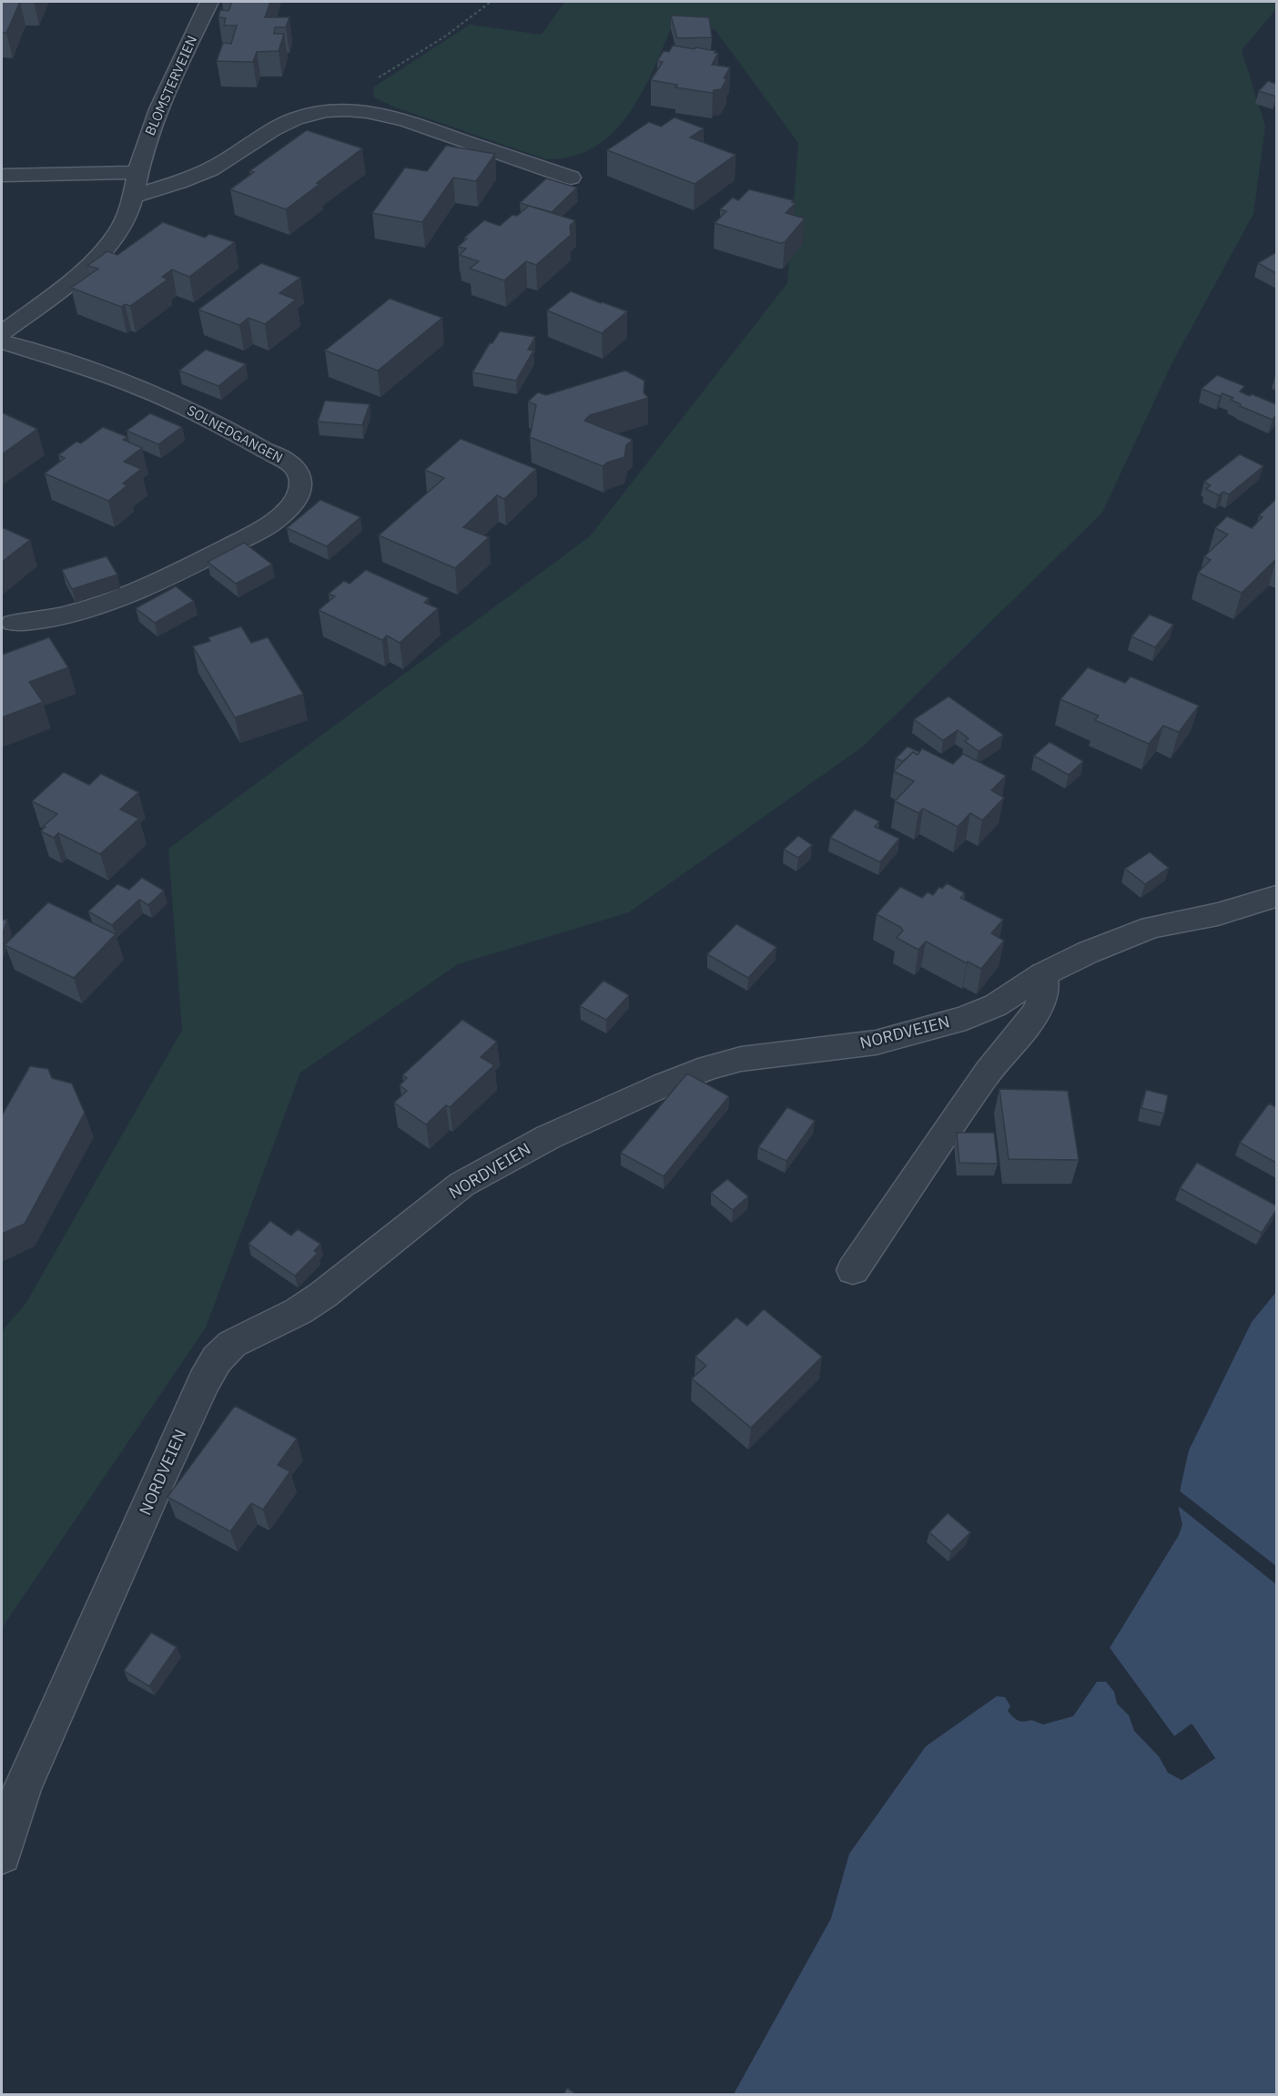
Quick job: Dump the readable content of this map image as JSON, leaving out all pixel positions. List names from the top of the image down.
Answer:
{
  "streets": {
    "street": ["BLOMSTERVEIEN", "SOLNEDGANGEN", "NORDVEIEN"]
  }
}
